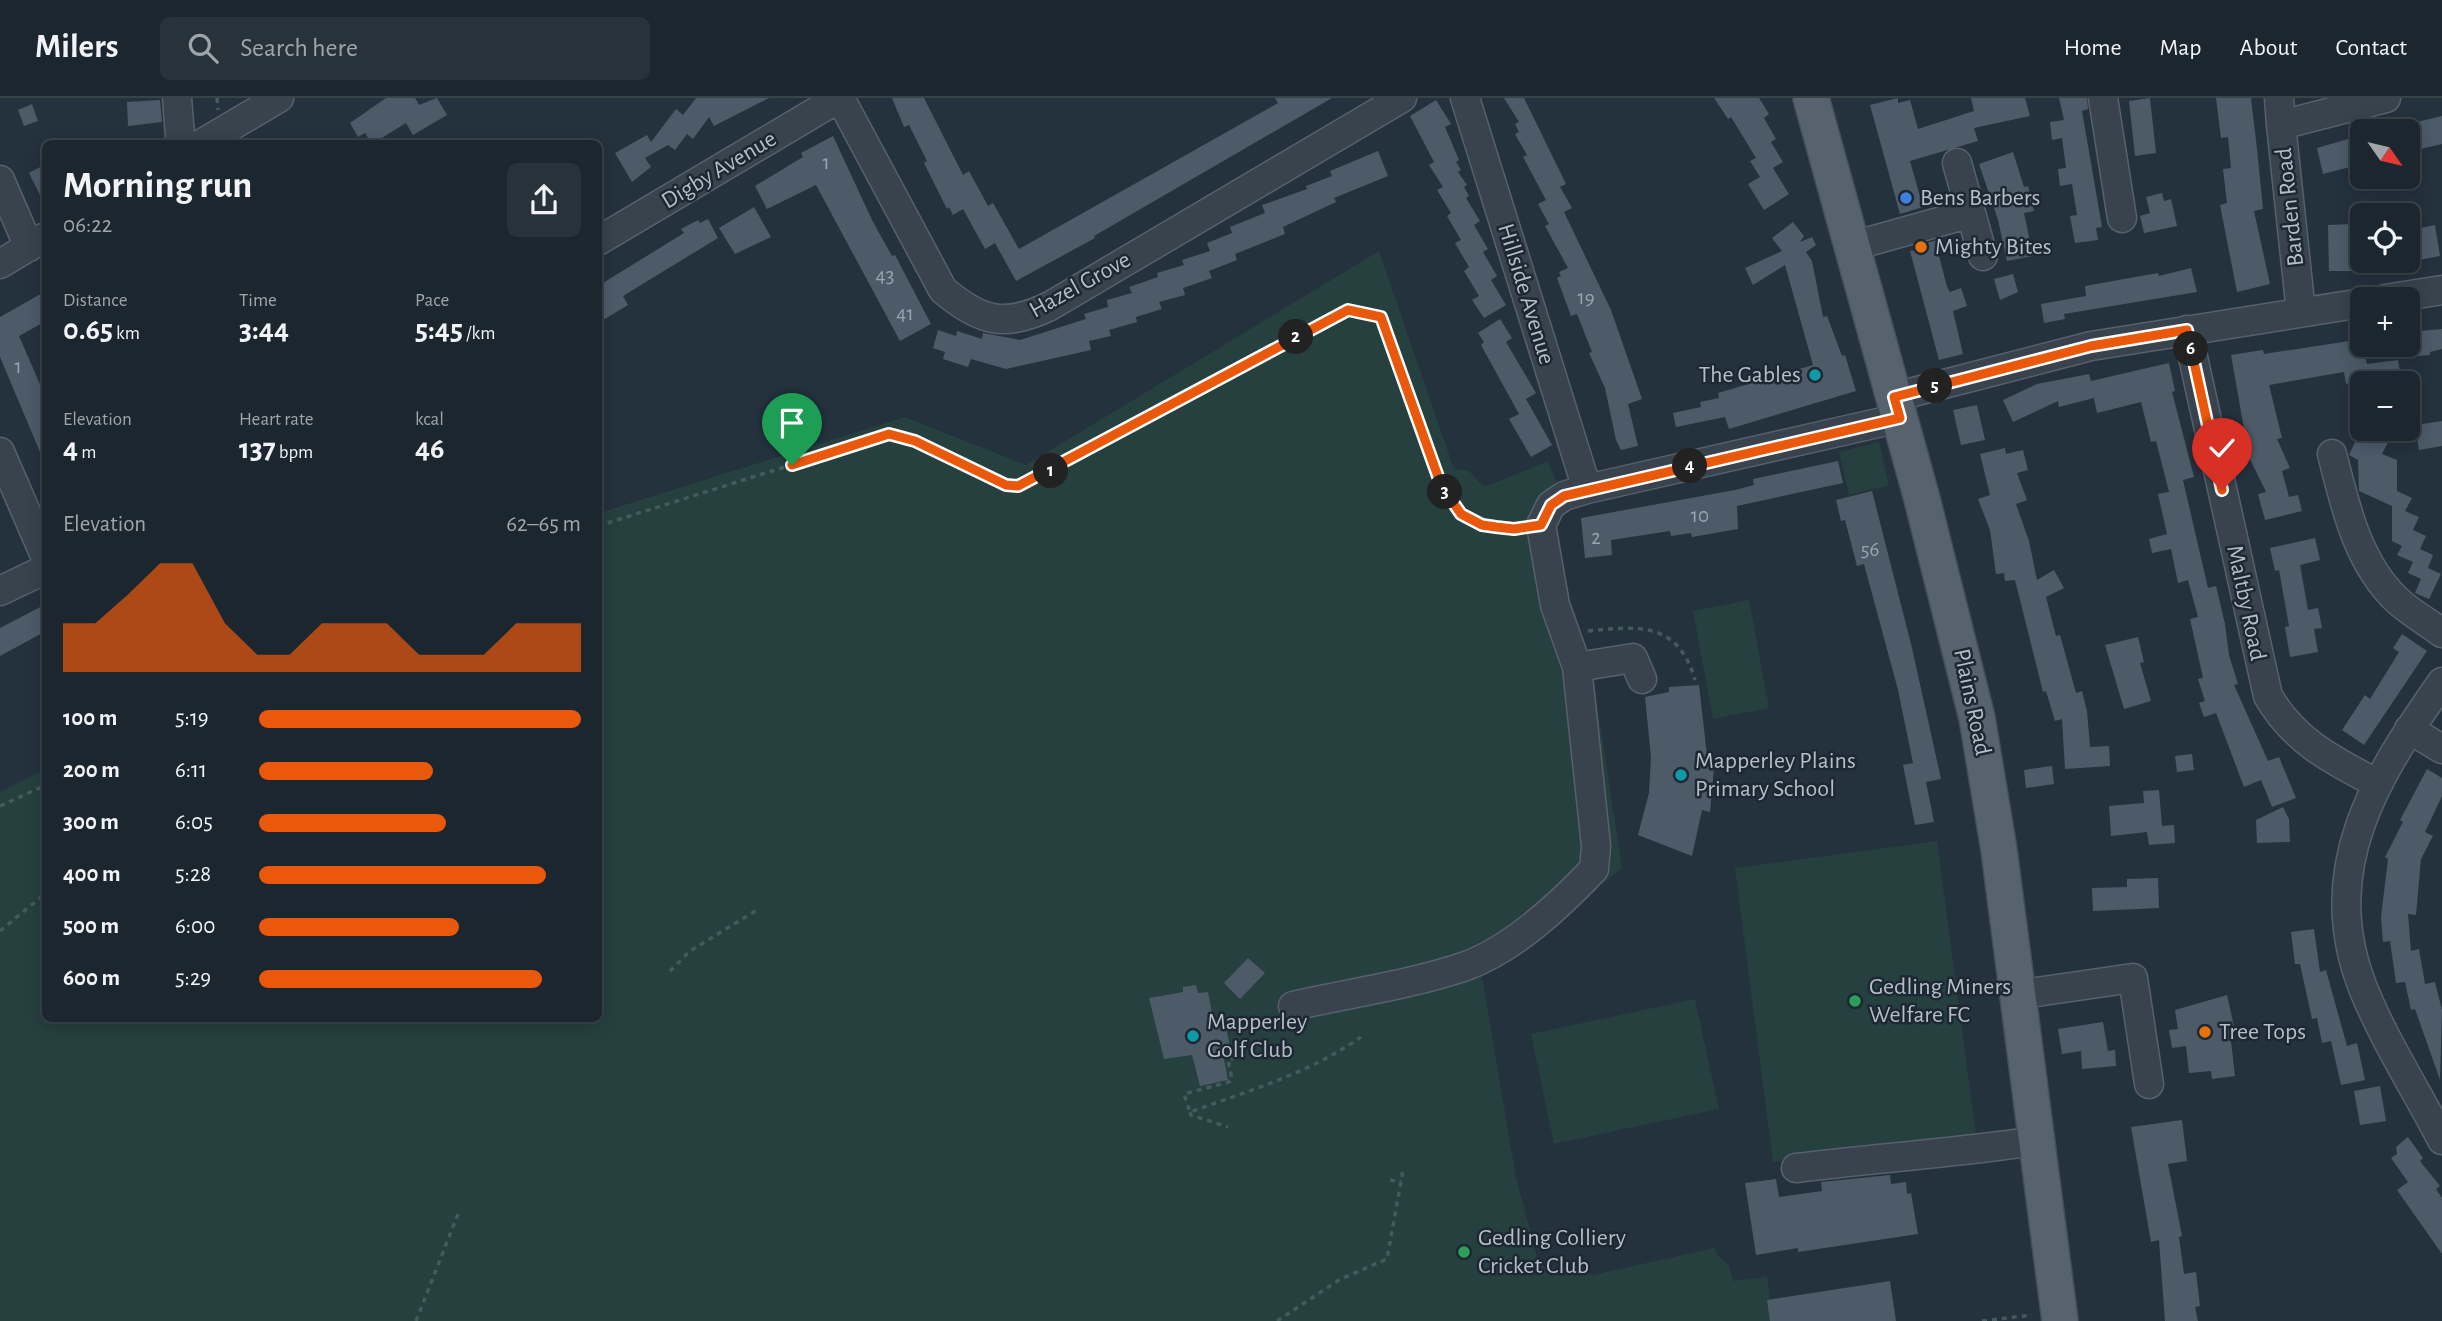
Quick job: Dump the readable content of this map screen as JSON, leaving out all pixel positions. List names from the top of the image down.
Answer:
{
  "streets": {
    "main road": ["Plains Road"],
    "street": [
      "Digby Avenue",
      "Barden Road",
      "Hazel Grove",
      "Hillside Avenue",
      "Maltby Road"
    ]
  },
  "crossings": [
    ["Digby Avenue", "Hazel Grove"]
  ],
  "places": [
    "Bens Barbers",
    "Mighty Bites",
    "The Gables",
    "Mapperley Plains Primary School",
    "Gedling Miners Welfare FC",
    "Tree Tops",
    "Mapperley Golf Club",
    "Gedling Colliery Cricket Club"
  ],
  "house_numbers": [
    "1",
    "43",
    "19",
    "41",
    "1",
    "10",
    "2",
    "56"
  ],
  "north": "bottom right",
  "page": {
    "header": "Milers",
    "search": "Search here",
    "nav": [
      "Home",
      "Map",
      "About",
      "Contact"
    ],
    "map_buttons": ["+", "−"],
    "heading": ["Morning run", "06:22"],
    "stats": [
      ["Distance", "0.65 km"],
      ["Time", "3:44"],
      ["Pace", "5:45 /km"],
      ["Elevation", "4 m"],
      ["Heart rate", "137 bpm"],
      ["kcal", "46"]
    ],
    "pins": [
      "2",
      "6",
      "5",
      "4",
      "1",
      "3"
    ],
    "chart": ["Elevation", "62–65 m"],
    "list": [
      {
        "name": "100 m",
        "note": "5:19"
      },
      {
        "name": "200 m",
        "note": "6:11"
      },
      {
        "name": "300 m",
        "note": "6:05"
      },
      {
        "name": "400 m",
        "note": "5:28"
      },
      {
        "name": "500 m",
        "note": "6:00"
      },
      {
        "name": "600 m",
        "note": "5:29"
      }
    ]
  }
}
